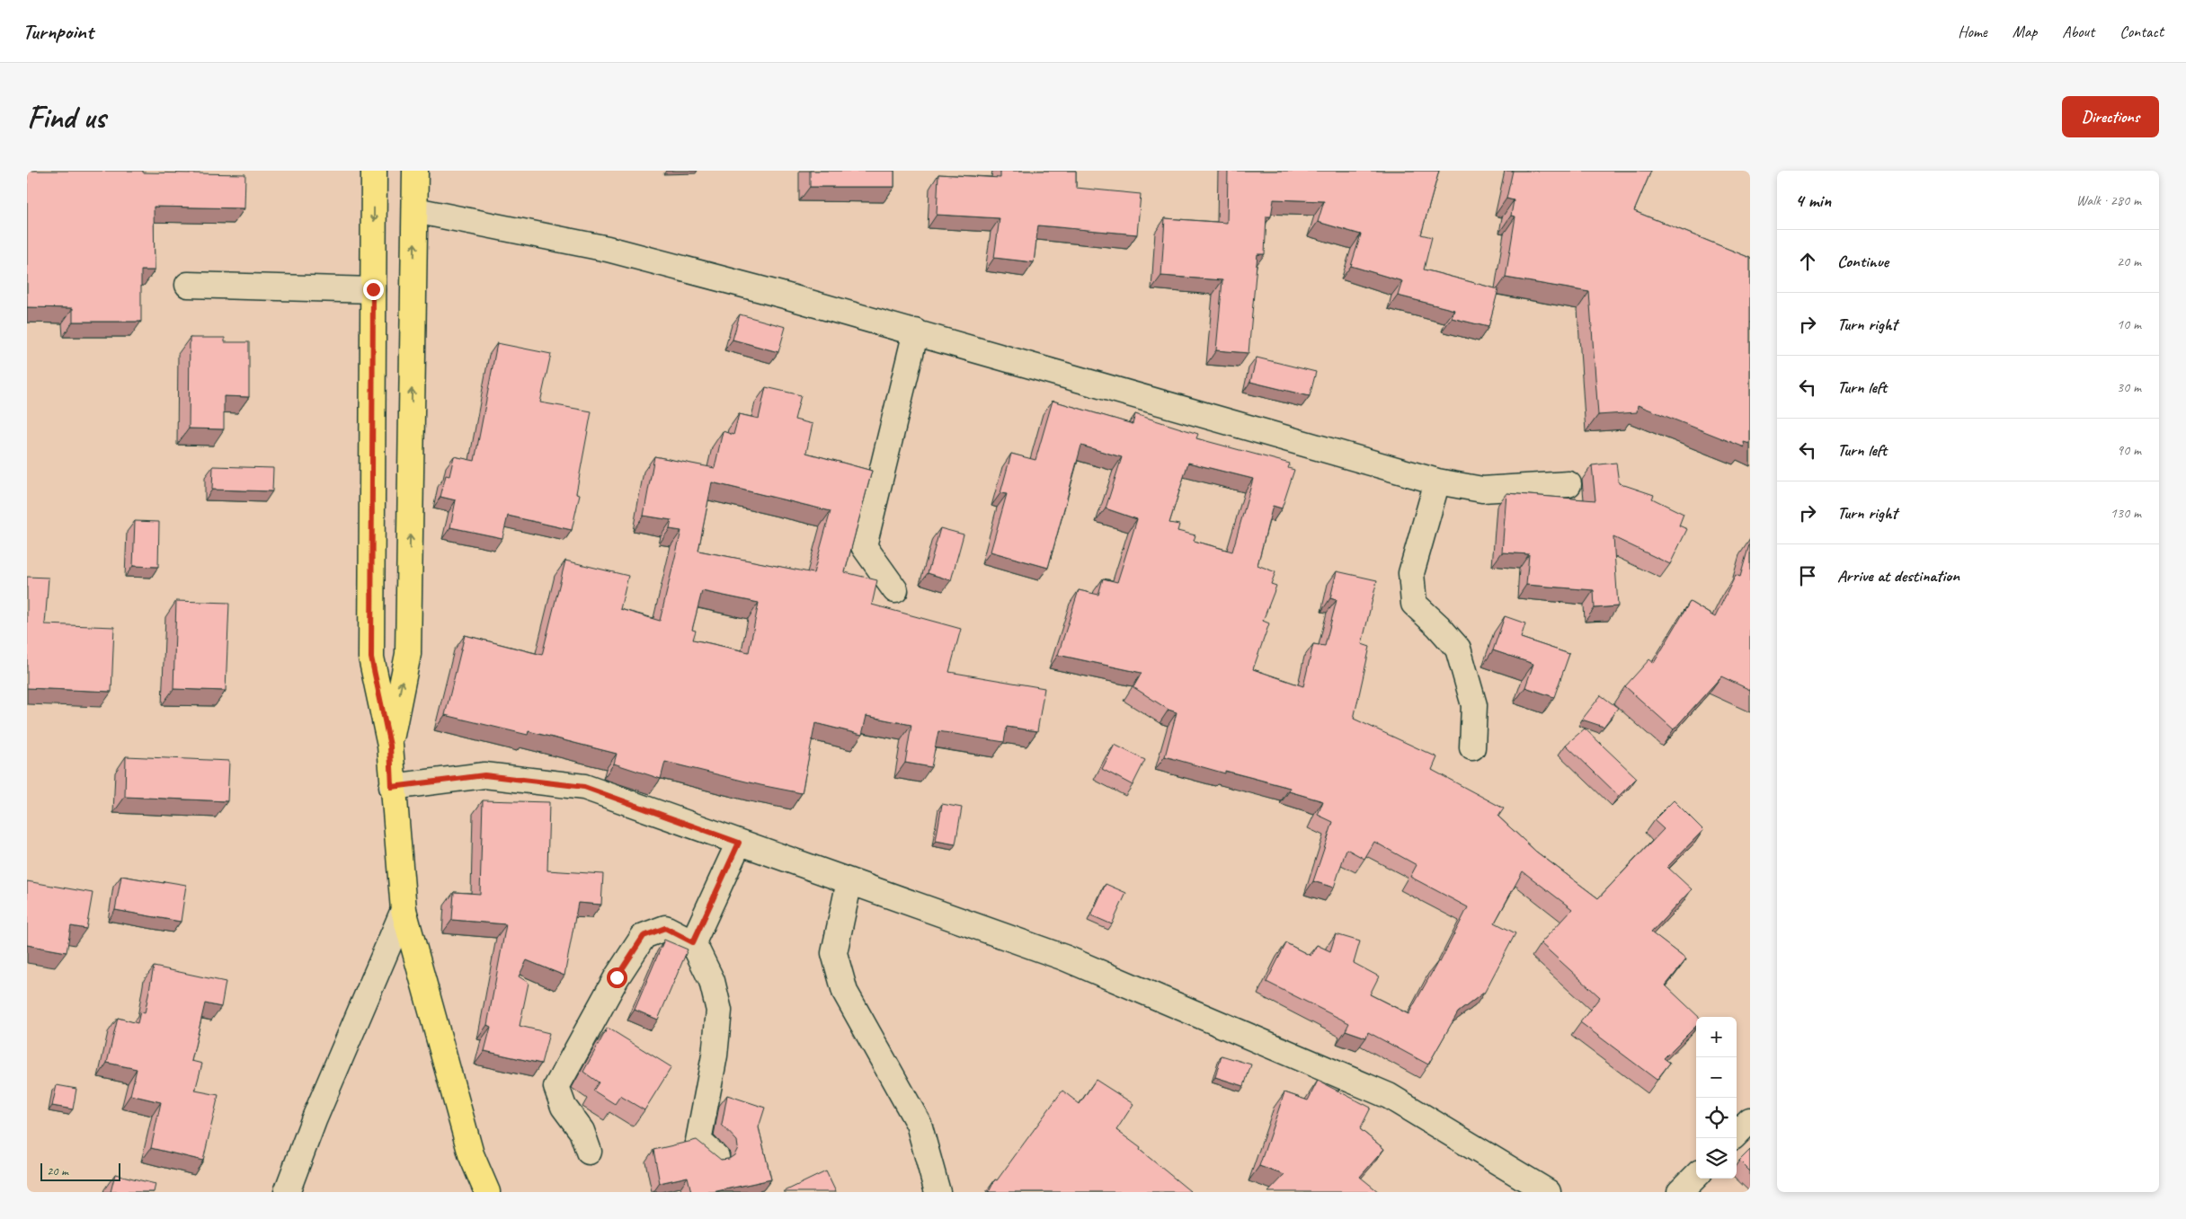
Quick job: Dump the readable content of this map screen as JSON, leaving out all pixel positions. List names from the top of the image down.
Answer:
{
  "scale_bar": "20 m",
  "page": {
    "header": "Turnpoint",
    "nav": [
      "Home",
      "Map",
      "About",
      "Contact"
    ],
    "buttons": "Directions",
    "title": "Find us",
    "heading": ["4 min", "Walk · 280 m"],
    "list": [
      ["Continue", "20 m"],
      ["Turn right", "10 m"],
      ["Turn left", "30 m"],
      ["Turn left", "90 m"],
      ["Turn right", "130 m"],
      "Arrive at destination"
    ],
    "map_buttons": ["+", "−"],
    "scale": "20 m"
  }
}
